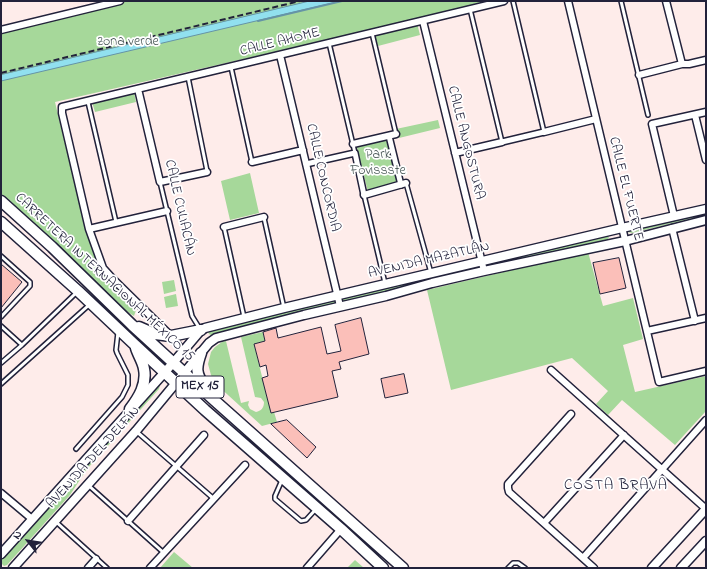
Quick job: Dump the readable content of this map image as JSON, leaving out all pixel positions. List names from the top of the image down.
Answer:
{
  "streets": {
    "main road": ["CARRETERA INTERNACIONAL MÉXICO 15", "MEX 15"],
    "street": [
      "CALLE AHOME",
      "CALLE ANGOSTURA",
      "CALLE CONCORDIA",
      "CALLE EL FUERTE",
      "CALLE CULIACÁN",
      "AVENIDA MAZATLÁN",
      "AVENIDA DEL DELFÍN"
    ]
  },
  "crossings": [
    ["CALLE AHOME", "CALLE ANGOSTURA"],
    ["CALLE AHOME", "CALLE CONCORDIA"],
    ["CALLE AHOME", "CALLE CULIACÁN"],
    ["CALLE ANGOSTURA", "AVENIDA MAZATLÁN"],
    ["CALLE CONCORDIA", "AVENIDA MAZATLÁN"],
    ["CALLE EL FUERTE", "AVENIDA MAZATLÁN"],
    ["CALLE CULIACÁN", "AVENIDA MAZATLÁN"],
    ["AVENIDA MAZATLÁN", "CARRETERA INTERNACIONAL MÉXICO 15"],
    ["CARRETERA INTERNACIONAL MÉXICO 15", "AVENIDA DEL DELFÍN"]
  ],
  "districts": ["COSTA BRAVA"],
  "parks": ["zona verde", "Park Fovissste"],
  "north": "top left"
}
